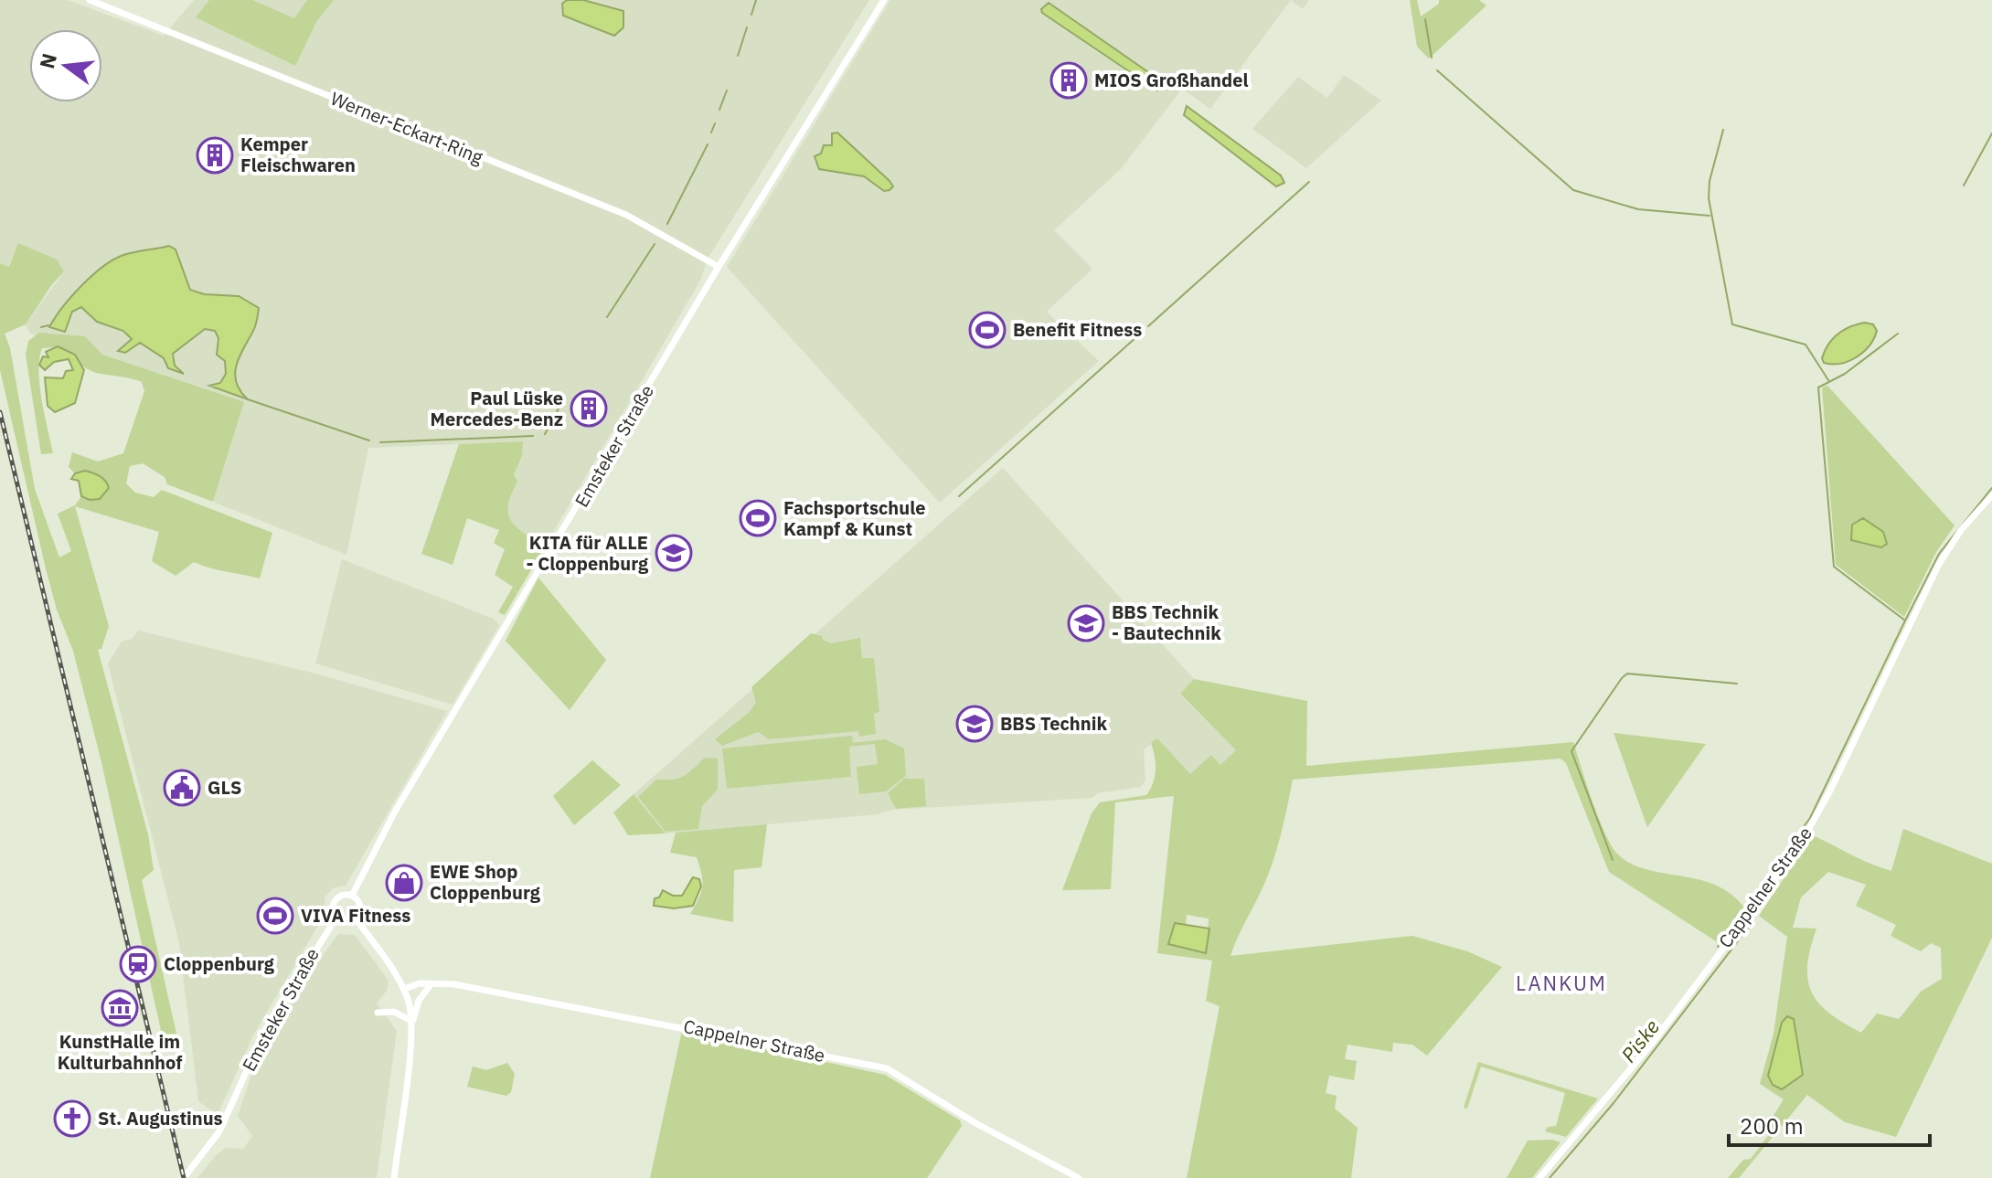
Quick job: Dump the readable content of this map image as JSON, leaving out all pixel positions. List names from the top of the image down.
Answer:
{
  "streets": {
    "street": ["Werner-Eckart-Ring", "Emsteker Straße", "Cappelner Straße"]
  },
  "crossings": [
    ["Werner-Eckart-Ring", "Emsteker Straße"]
  ],
  "districts": ["LANKUM"],
  "water": ["Piske"],
  "places": {
    "building": ["MIOS Großhandel", "Kemper Fleischwaren", "Paul Lüske Mercedes-Benz"],
    "sports": ["Benefit Fitness", "Fachsportschule Kampf & Kunst", "VIVA Fitness"],
    "school or university": ["KITA für ALLE - Cloppenburg", "BBS Technik - Bautechnik", "BBS Technik"],
    "public building": ["GLS"],
    "shop": ["EWE Shop Cloppenburg"],
    "station": ["Cloppenburg"],
    "museum": ["KunstHalle im Kulturbahnhof"],
    "church": ["St. Augustinus"]
  },
  "scale_bar": "200 m",
  "north": "left"
}
